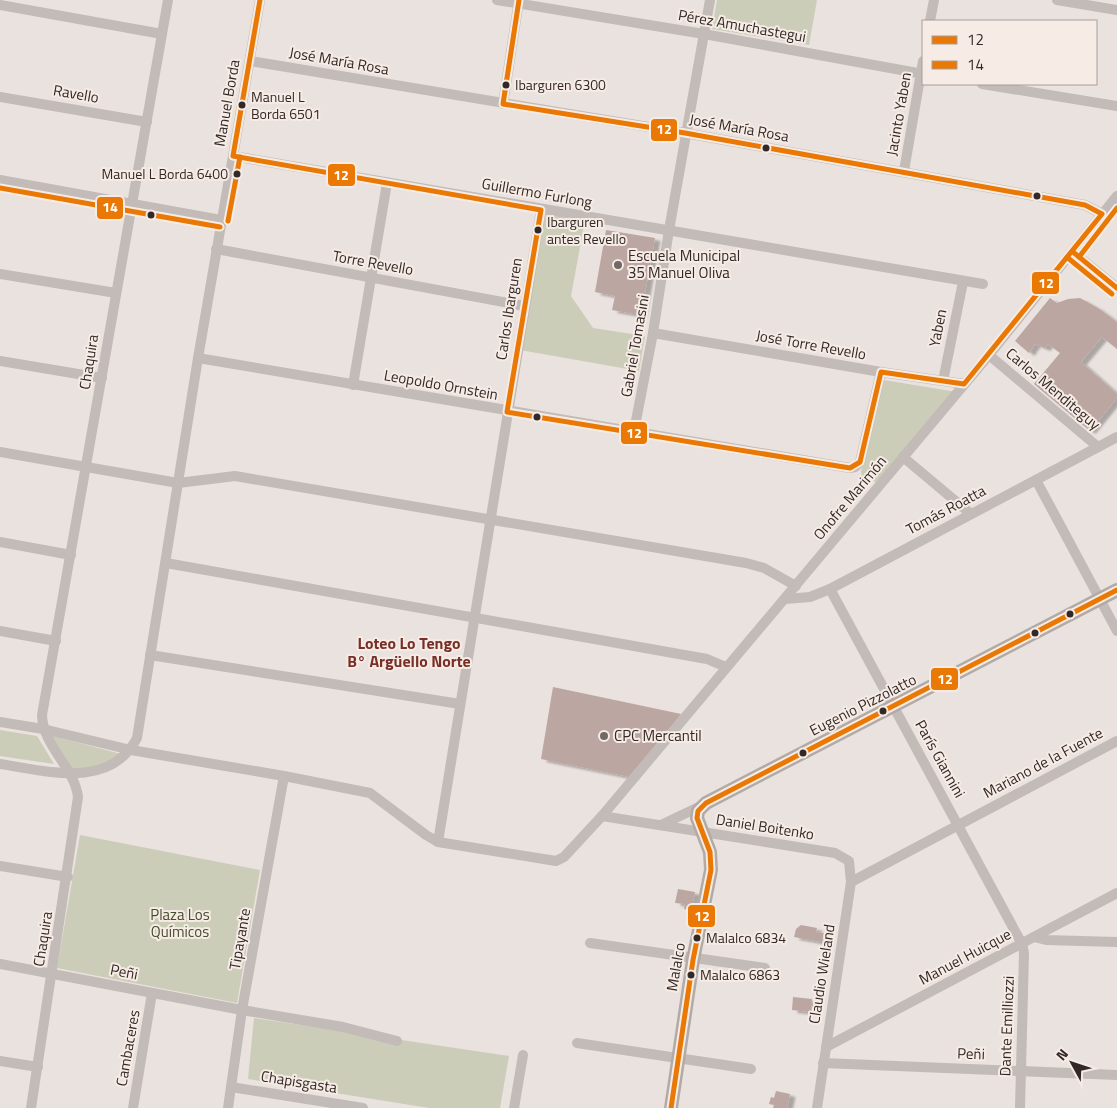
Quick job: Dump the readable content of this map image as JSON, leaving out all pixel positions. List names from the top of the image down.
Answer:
{
  "streets": {
    "main road": ["Eugenio Pizzolatto", "Malalco"],
    "street": [
      "Pérez Amuchastegui",
      "José María Rosa",
      "Ravello",
      "Manuel Borda",
      "Jacinto Yaben",
      "Guillermo Furlong",
      "Torre Revello",
      "Carlos Ibarguren",
      "Yaben",
      "José Torre Revello",
      "Gabriel Tomasini",
      "Chaquira",
      "Leopoldo Ornstein",
      "Carlos Menditeguy",
      "Onofre Marimón",
      "Tomás Roatta",
      "París Giannini",
      "Mariano de la Fuente",
      "Daniel Boitenko",
      "Tipayante",
      "Manuel Huicque",
      "Peñi",
      "Claudio Wieland",
      "Dante Emilliozzi",
      "Cambaceres",
      "Chapisgasta"
    ]
  },
  "crossings": [
    ["Pérez Amuchastegui", "Jacinto Yaben"],
    ["Pérez Amuchastegui", "Gabriel Tomasini"],
    ["José María Rosa", "Manuel Borda"],
    ["José María Rosa", "Jacinto Yaben"],
    ["José María Rosa", "Gabriel Tomasini"],
    ["José María Rosa", "Onofre Marimón"],
    ["Ravello", "Chaquira"],
    ["Manuel Borda", "Guillermo Furlong"],
    ["Manuel Borda", "Torre Revello"],
    ["Manuel Borda", "Leopoldo Ornstein"],
    ["Guillermo Furlong", "Carlos Ibarguren"],
    ["Guillermo Furlong", "Yaben"],
    ["Guillermo Furlong", "Gabriel Tomasini"],
    ["Torre Revello", "Carlos Ibarguren"],
    ["Carlos Ibarguren", "Leopoldo Ornstein"],
    ["Carlos Ibarguren", "Onofre Marimón"],
    ["Yaben", "José Torre Revello"],
    ["José Torre Revello", "Gabriel Tomasini"],
    ["José Torre Revello", "Leopoldo Ornstein"],
    ["José Torre Revello", "Onofre Marimón"],
    ["Gabriel Tomasini", "Leopoldo Ornstein"],
    ["Chaquira", "Peñi"],
    ["Carlos Menditeguy", "Onofre Marimón"],
    ["Carlos Menditeguy", "Tomás Roatta"],
    ["Onofre Marimón", "Tomás Roatta"],
    ["Onofre Marimón", "Daniel Boitenko"],
    ["Tomás Roatta", "París Giannini"],
    ["Eugenio Pizzolatto", "París Giannini"],
    ["París Giannini", "Mariano de la Fuente"],
    ["París Giannini", "Manuel Huicque"],
    ["París Giannini", "Dante Emilliozzi"],
    ["Mariano de la Fuente", "Claudio Wieland"],
    ["Daniel Boitenko", "Malalco"],
    ["Daniel Boitenko", "Claudio Wieland"],
    ["Tipayante", "Peñi"],
    ["Tipayante", "Chapisgasta"],
    ["Manuel Huicque", "Claudio Wieland"],
    ["Manuel Huicque", "Dante Emilliozzi"],
    ["Peñi", "Claudio Wieland"],
    ["Peñi", "Dante Emilliozzi"],
    ["Peñi", "Cambaceres"]
  ],
  "districts": ["Loteo Lo Tengo B° Argüello Norte"],
  "parks": ["Plaza Los Químicos"],
  "places": [
    "Ibarguren 6300",
    "Manuel L Borda 6501",
    "Manuel L Borda 6400",
    "Ibarguren antes Revello",
    "Escuela Municipal 35 Manuel Oliva",
    "CPC Mercantil",
    "Malalco 6834",
    "Malalco 6863"
  ],
  "lines": ["transit line 12", "transit line 14"],
  "legend": ["12", "14"],
  "north": "top left"
}
